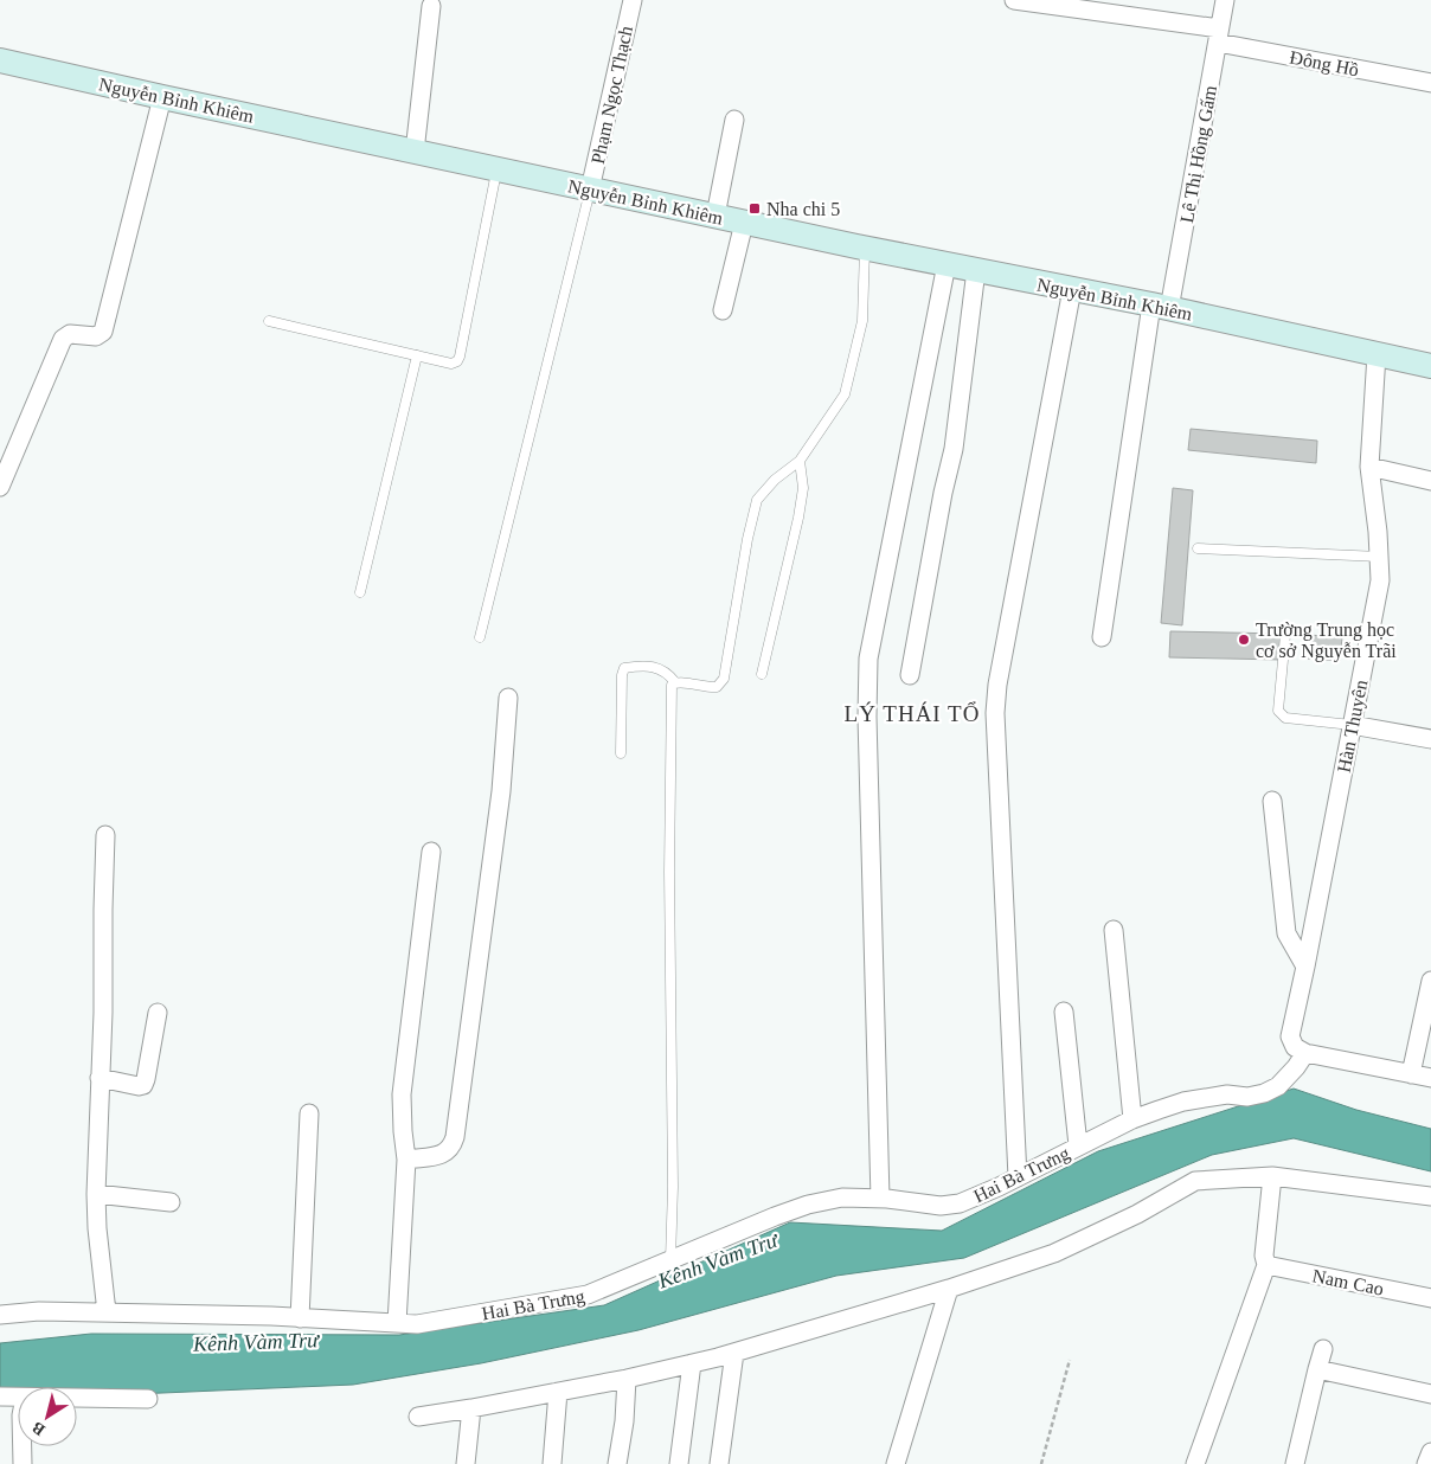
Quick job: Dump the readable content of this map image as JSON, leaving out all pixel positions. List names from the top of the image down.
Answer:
{
  "streets": {
    "main road": ["Nguyễn Bỉnh Khiêm"],
    "street": [
      "Đông Hồ",
      "Phạm Ngọc Thạch",
      "Lê Thị Hồng Gấm",
      "Hàn Thuyên",
      "Hai Bà Trưng",
      "Nam Cao"
    ]
  },
  "crossings": [
    ["Đông Hồ", "Lê Thị Hồng Gấm"],
    ["Phạm Ngọc Thạch", "Nguyễn Bỉnh Khiêm"],
    ["Nguyễn Bỉnh Khiêm", "Lê Thị Hồng Gấm"],
    ["Nguyễn Bỉnh Khiêm", "Hàn Thuyên"],
    ["Hàn Thuyên", "Hai Bà Trưng"]
  ],
  "districts": ["LÝ THÁI TỔ"],
  "water": ["Kênh Vàm Trư"],
  "places": {
    "transit": ["Nha chi 5"],
    "other": ["Trường Trung học cơ sở Nguyễn Trãi"]
  },
  "north": "bottom left"
}
